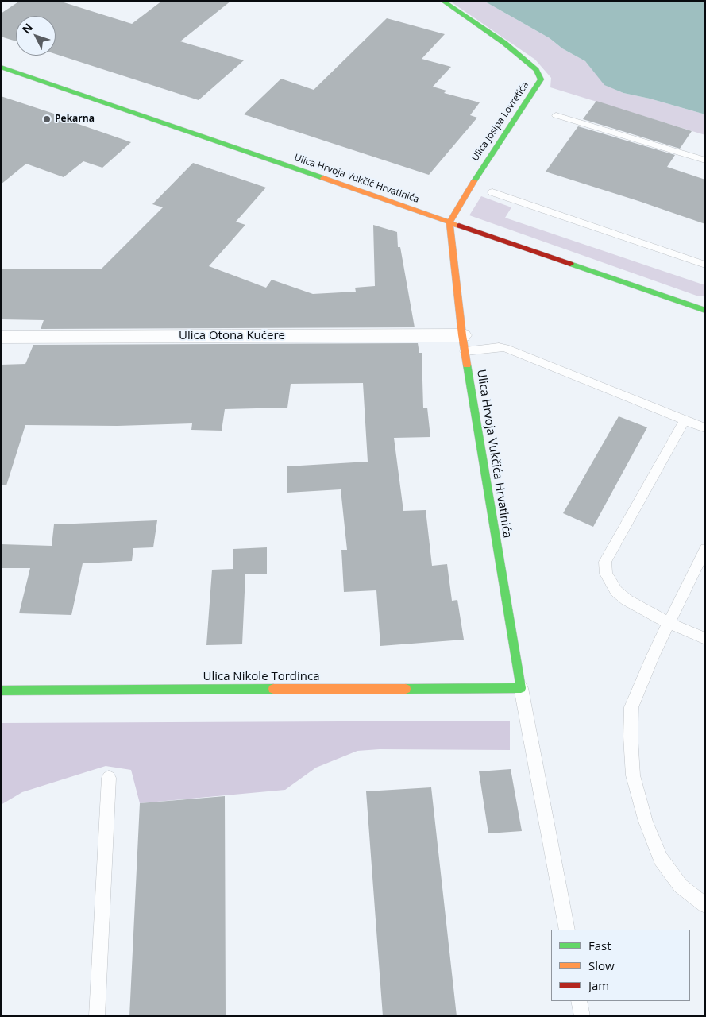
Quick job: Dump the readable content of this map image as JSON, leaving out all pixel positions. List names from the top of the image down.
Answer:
{
  "streets": {
    "street": [
      "Ulica Josipa Lovretića",
      "Ulica Hrvoja Vukčić Hrvatinića",
      "Ulica Otona Kučere",
      "Ulica Hrvoja Vukčića Hrvatinića",
      "Ulica Nikole Tordinca"
    ]
  },
  "crossings": [
    ["Ulica Josipa Lovretića", "Ulica Hrvoja Vukčić Hrvatinića"],
    ["Ulica Josipa Lovretića", "Ulica Hrvoja Vukčića Hrvatinića"],
    ["Ulica Hrvoja Vukčić Hrvatinića", "Ulica Hrvoja Vukčića Hrvatinića"],
    ["Ulica Otona Kučere", "Ulica Hrvoja Vukčića Hrvatinića"],
    ["Ulica Hrvoja Vukčića Hrvatinića", "Ulica Nikole Tordinca"]
  ],
  "places": ["Pekarna"],
  "legend": ["Fast", "Slow", "Jam"],
  "north": "top left"
}
